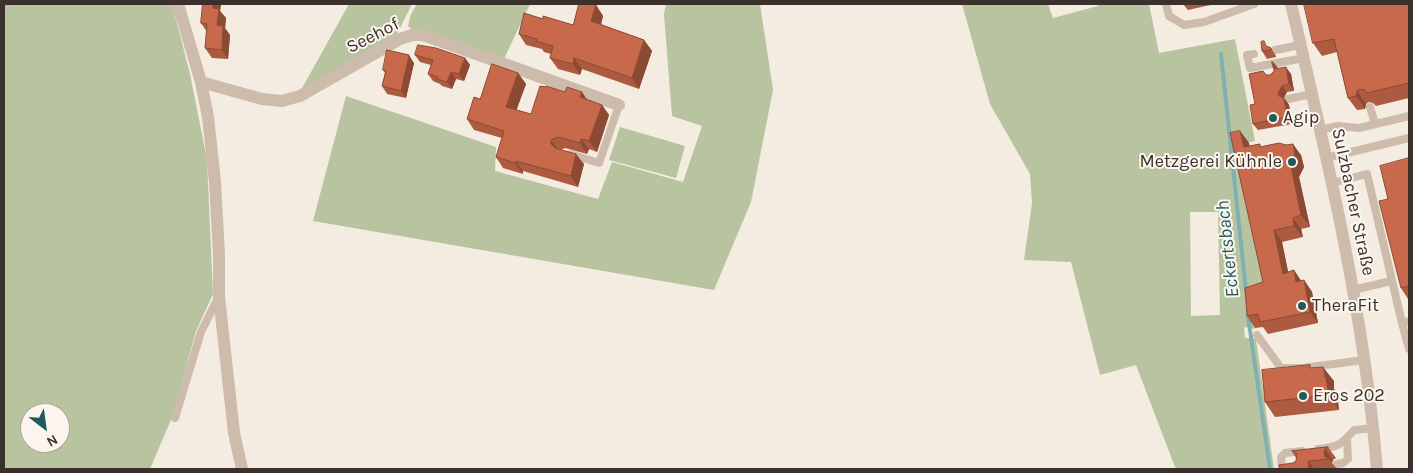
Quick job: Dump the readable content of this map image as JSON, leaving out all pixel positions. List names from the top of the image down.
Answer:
{
  "streets": {
    "street": ["Seehof", "Sulzbacher Straße"]
  },
  "water": ["Eckertsbach"],
  "places": [
    "Agip",
    "Metzgerei Kühnle",
    "TheraFit",
    "Eros 202"
  ],
  "north": "bottom right"
}
